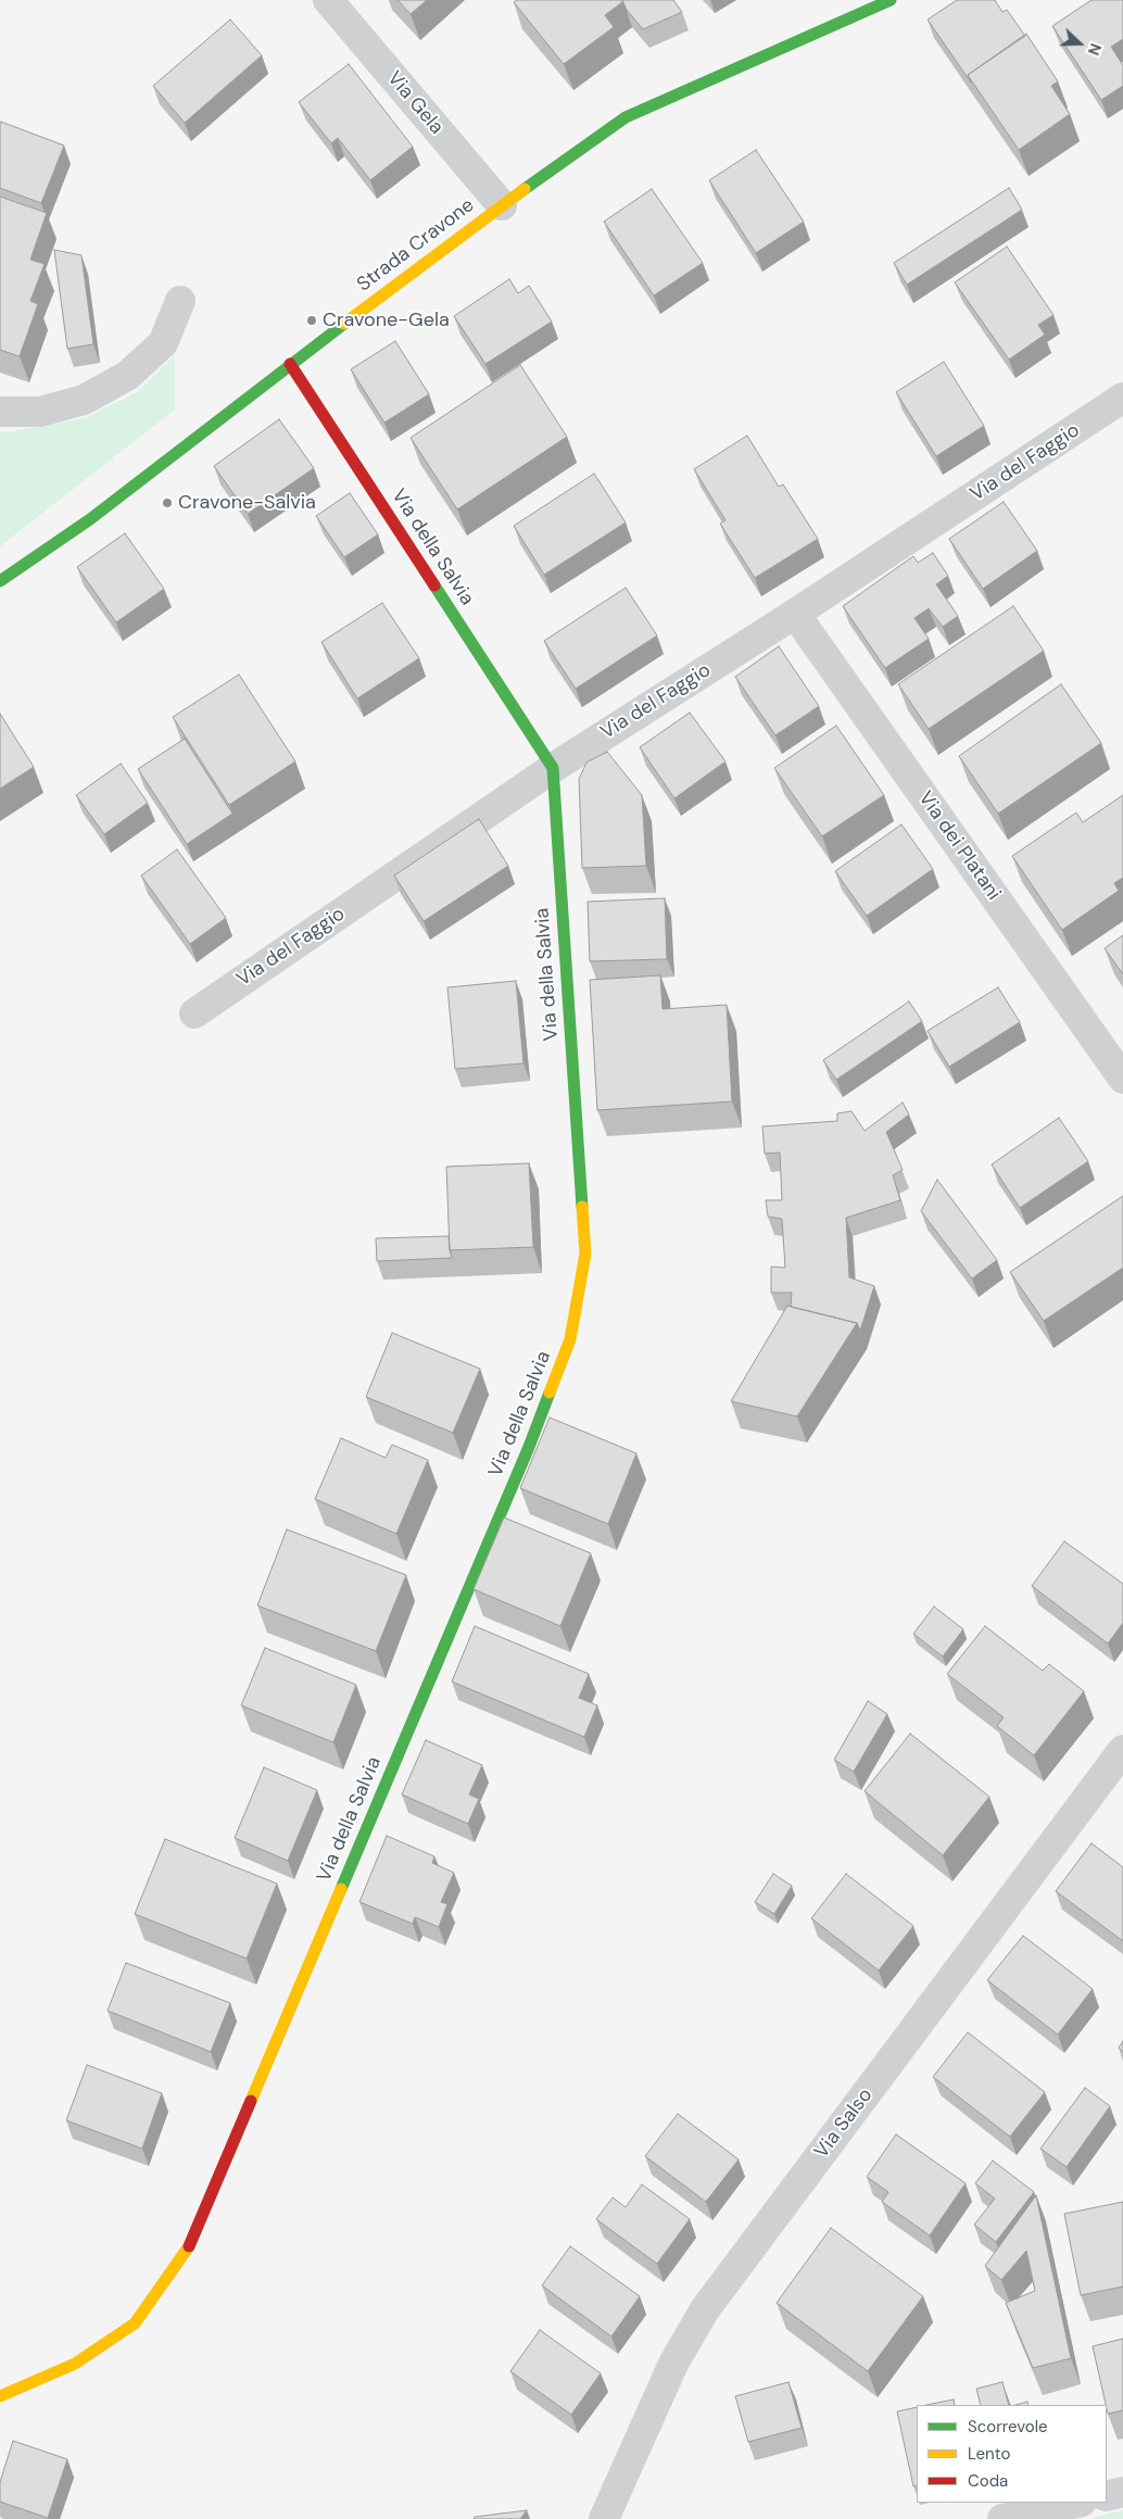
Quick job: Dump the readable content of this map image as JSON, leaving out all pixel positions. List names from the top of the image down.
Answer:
{
  "streets": {
    "street": [
      "Via Gela",
      "Strada Cravone",
      "Via del Faggio",
      "Via della Salvia",
      "Via dei Platani",
      "Via Salso"
    ]
  },
  "crossings": [
    ["Via Gela", "Strada Cravone"],
    ["Strada Cravone", "Via della Salvia"],
    ["Via del Faggio", "Via della Salvia"],
    ["Via del Faggio", "Via dei Platani"]
  ],
  "places": ["Cravone-Gela", "Cravone-Salvia"],
  "legend": ["Scorrevole", "Lento", "Coda"],
  "north": "right"
}
